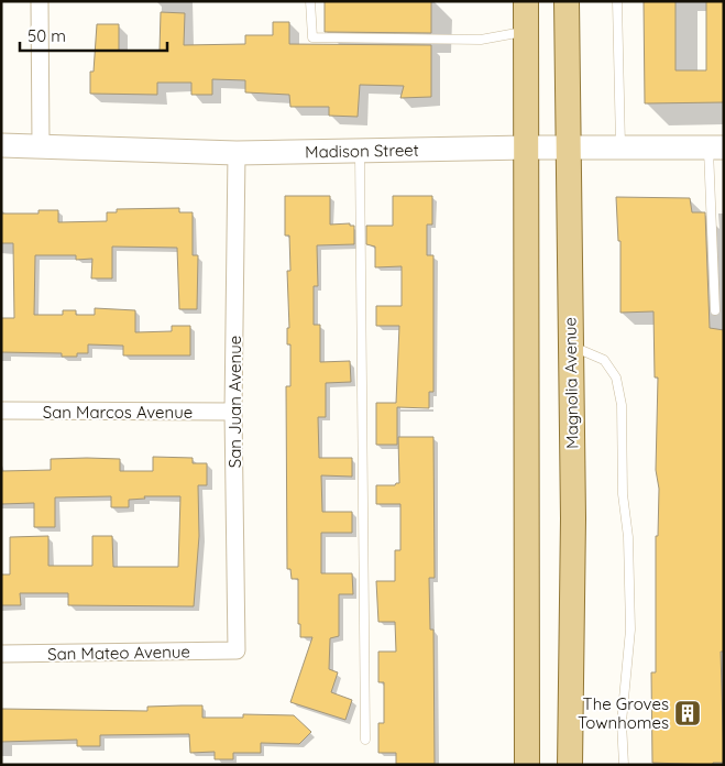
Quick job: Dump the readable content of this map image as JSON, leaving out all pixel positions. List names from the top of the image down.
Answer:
{
  "streets": {
    "main road": ["Madison Street", "Magnolia Avenue"],
    "street": ["San Juan Avenue", "San Marcos Avenue", "San Mateo Avenue"]
  },
  "crossings": [
    ["Madison Street", "Magnolia Avenue"],
    ["Madison Street", "San Juan Avenue"],
    ["San Juan Avenue", "San Marcos Avenue"],
    ["San Juan Avenue", "San Mateo Avenue"]
  ],
  "places": {
    "building": ["The Groves Townhomes"]
  },
  "scale_bar": "50 m"
}
